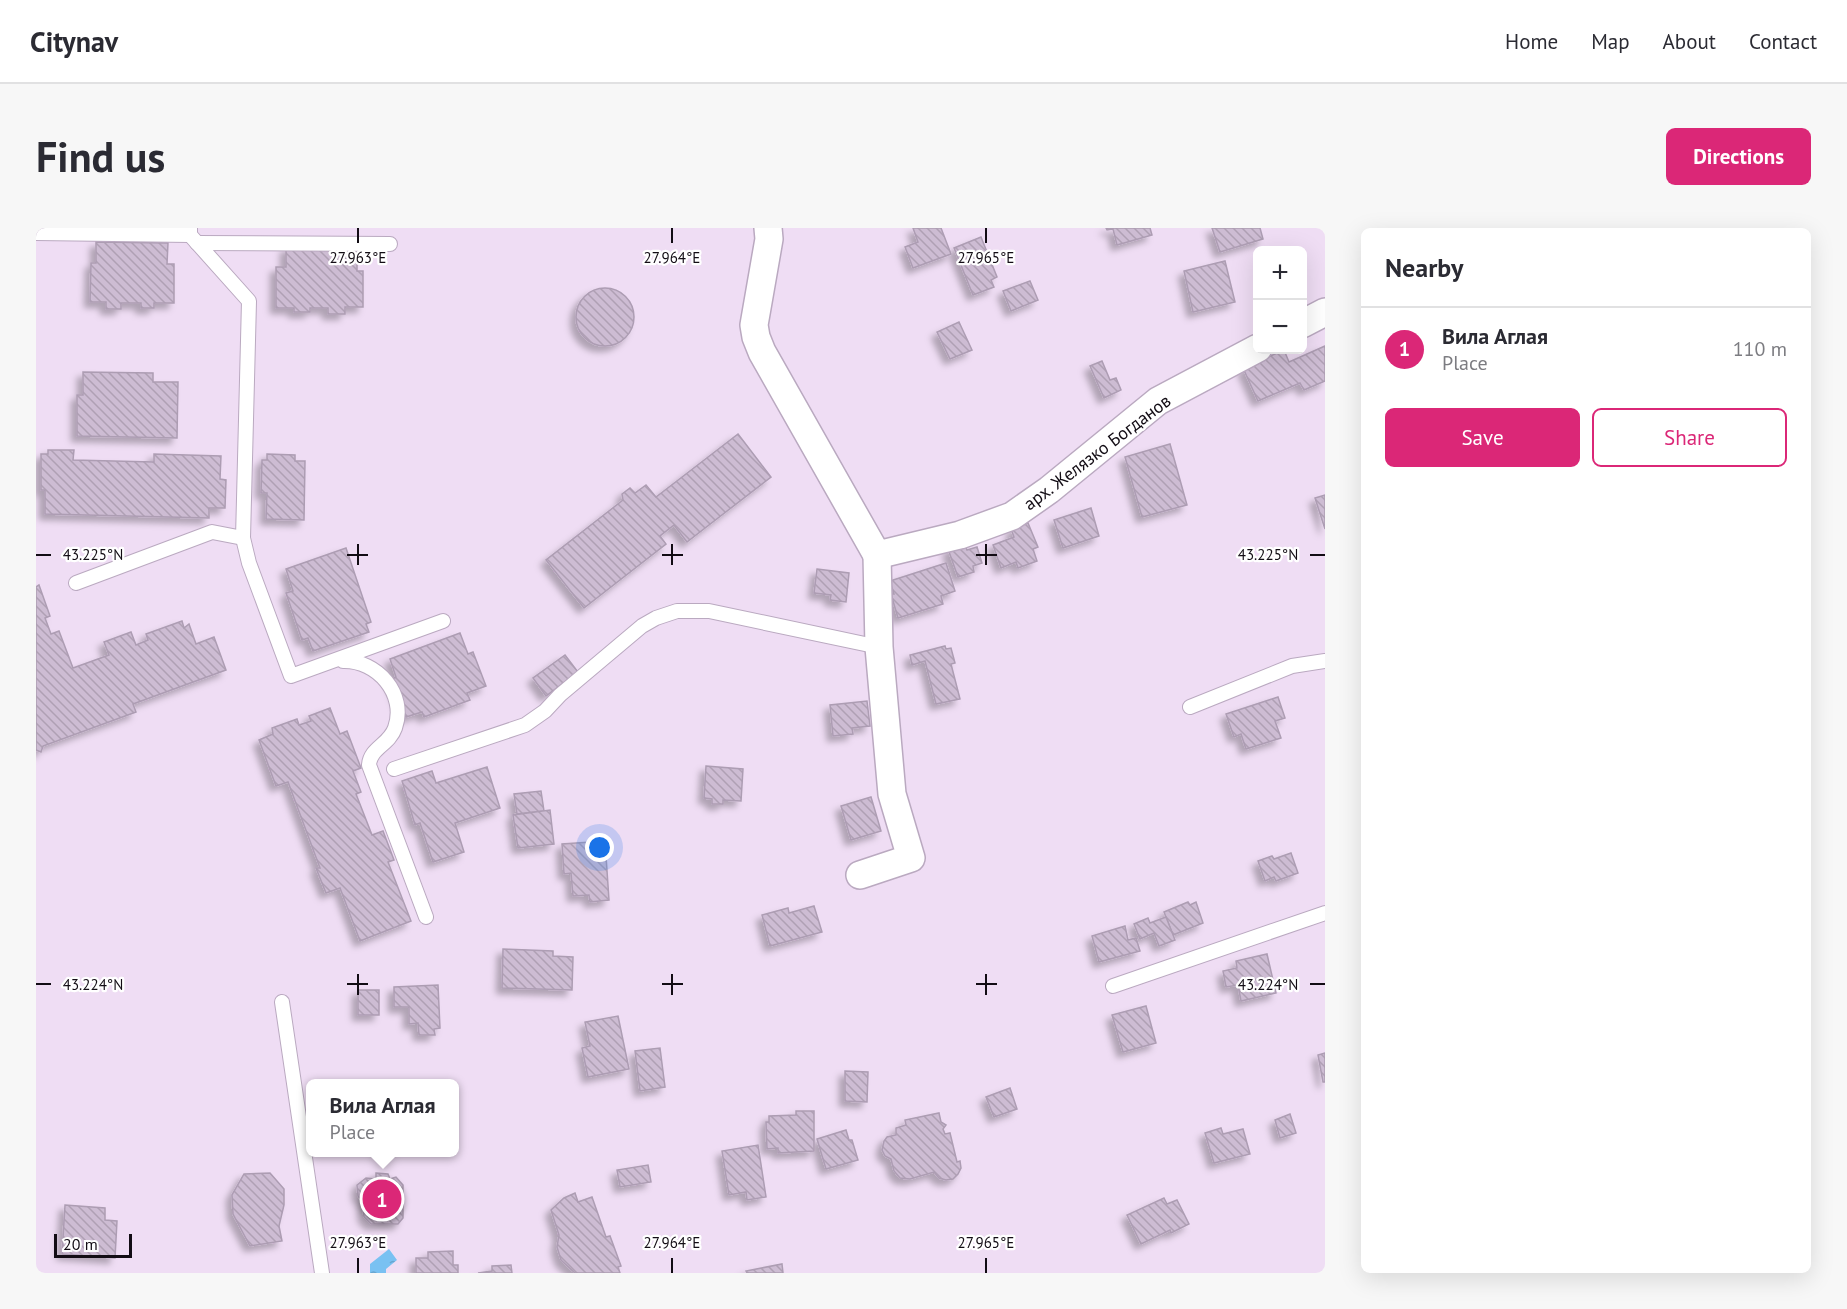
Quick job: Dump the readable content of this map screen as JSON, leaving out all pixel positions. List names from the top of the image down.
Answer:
{
  "streets": {
    "street": ["арх. Желязко Богданов"]
  },
  "scale_bar": "20 m",
  "page": {
    "header": "Citynav",
    "nav": [
      "Home",
      "Map",
      "About",
      "Contact"
    ],
    "buttons": [
      "Directions",
      ["Save", "Share"]
    ],
    "title": "Find us",
    "heading": "Nearby",
    "map_buttons": ["+", "−"],
    "list": [
      {
        "mark": "1",
        "name": "Вила Аглая",
        "note": "Place",
        "value": "110 m"
      }
    ],
    "popup": ["Вила Аглая", "Place"],
    "pins": "1",
    "scale": "20 m"
  },
  "coordinates": [
    "27.963°E",
    "27.964°E",
    "27.965°E",
    "43.225°N",
    "43.224°N"
  ]
}
